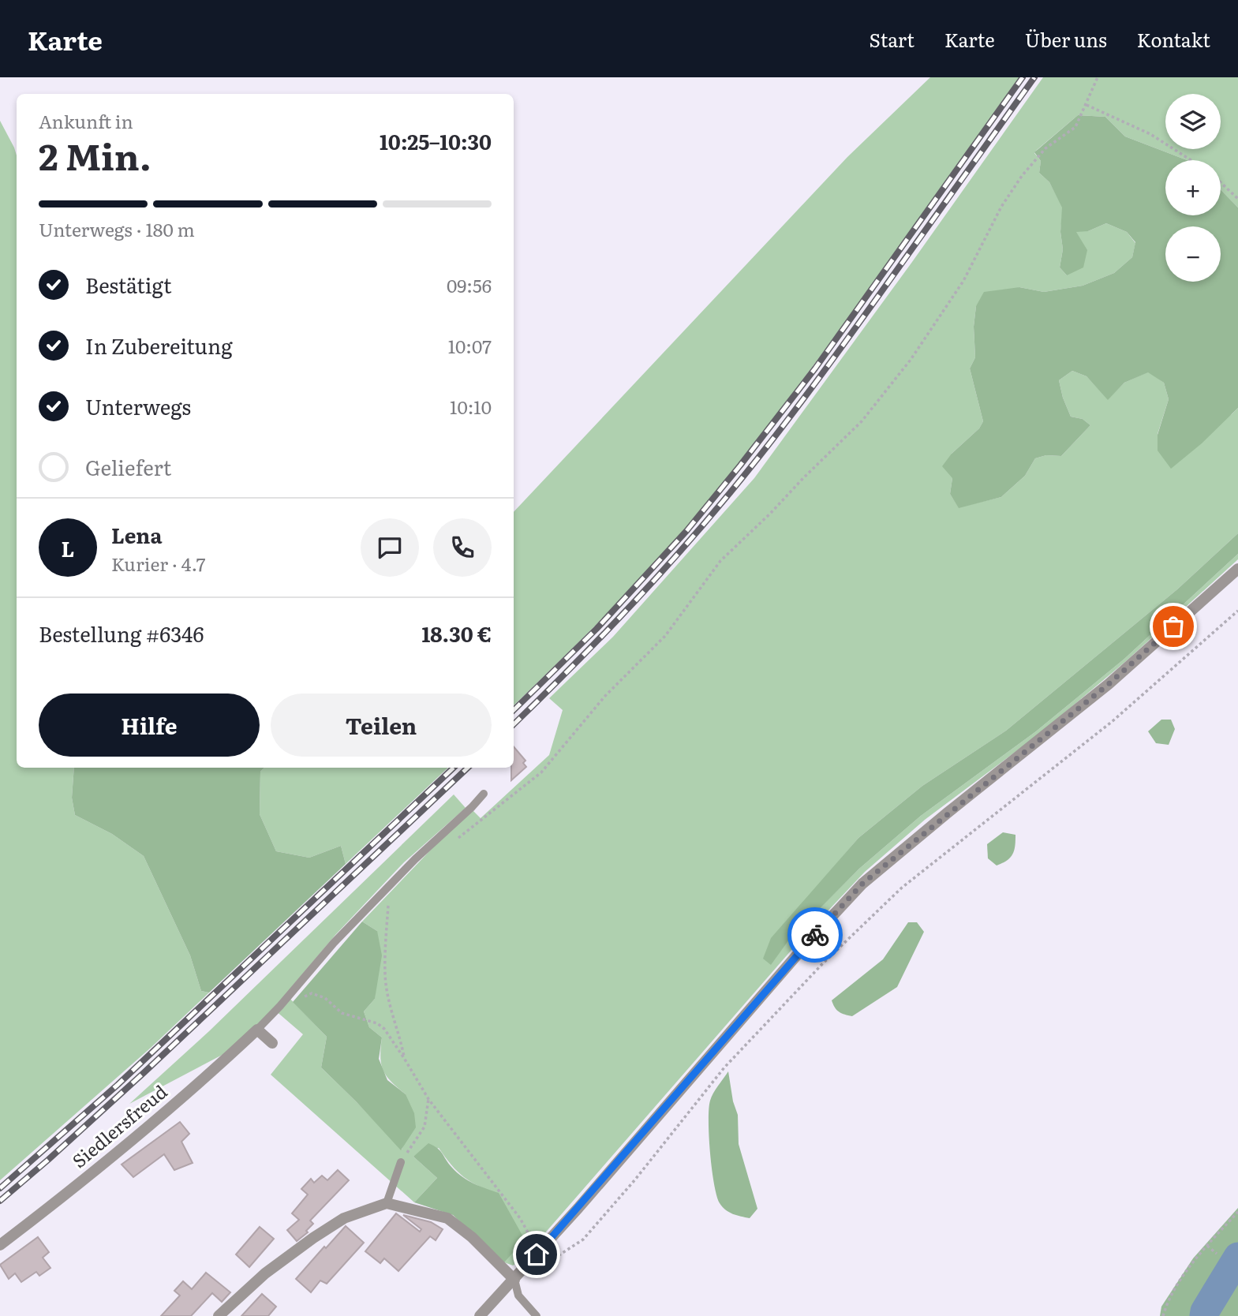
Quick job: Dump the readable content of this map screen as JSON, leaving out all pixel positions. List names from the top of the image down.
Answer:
{
  "streets": {
    "street": ["Siedlersfreud"]
  },
  "page": {
    "header": "Karte",
    "nav": [
      "Start",
      "Karte",
      "Über uns",
      "Kontakt"
    ],
    "map_buttons": ["+", "−"],
    "heading": ["2 Min.", "Ankunft in", "10:25–10:30"],
    "panel": [
      "Lena",
      "Kurier · 4.7",
      "Bestellung #6346",
      "18.30 €"
    ],
    "bar": "Unterwegs · 180 m",
    "list": [
      ["Bestätigt", "09:56"],
      ["In Zubereitung", "10:07"],
      ["Unterwegs", "10:10"],
      "Geliefert"
    ],
    "round": "L",
    "buttons": ["Hilfe", "Teilen"]
  }
}
